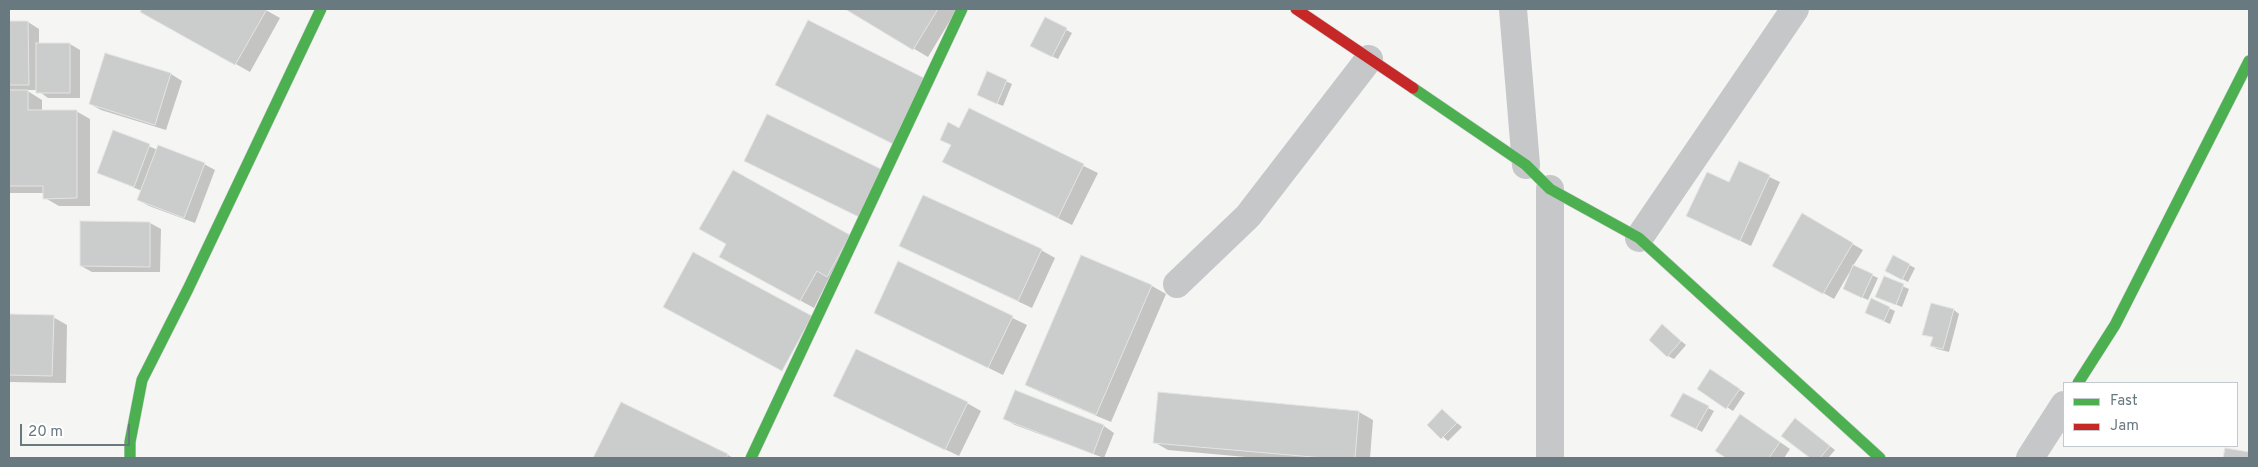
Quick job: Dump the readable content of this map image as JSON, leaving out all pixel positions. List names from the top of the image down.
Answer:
{
  "legend": ["Fast", "Jam"],
  "scale_bar": "20 m"
}
